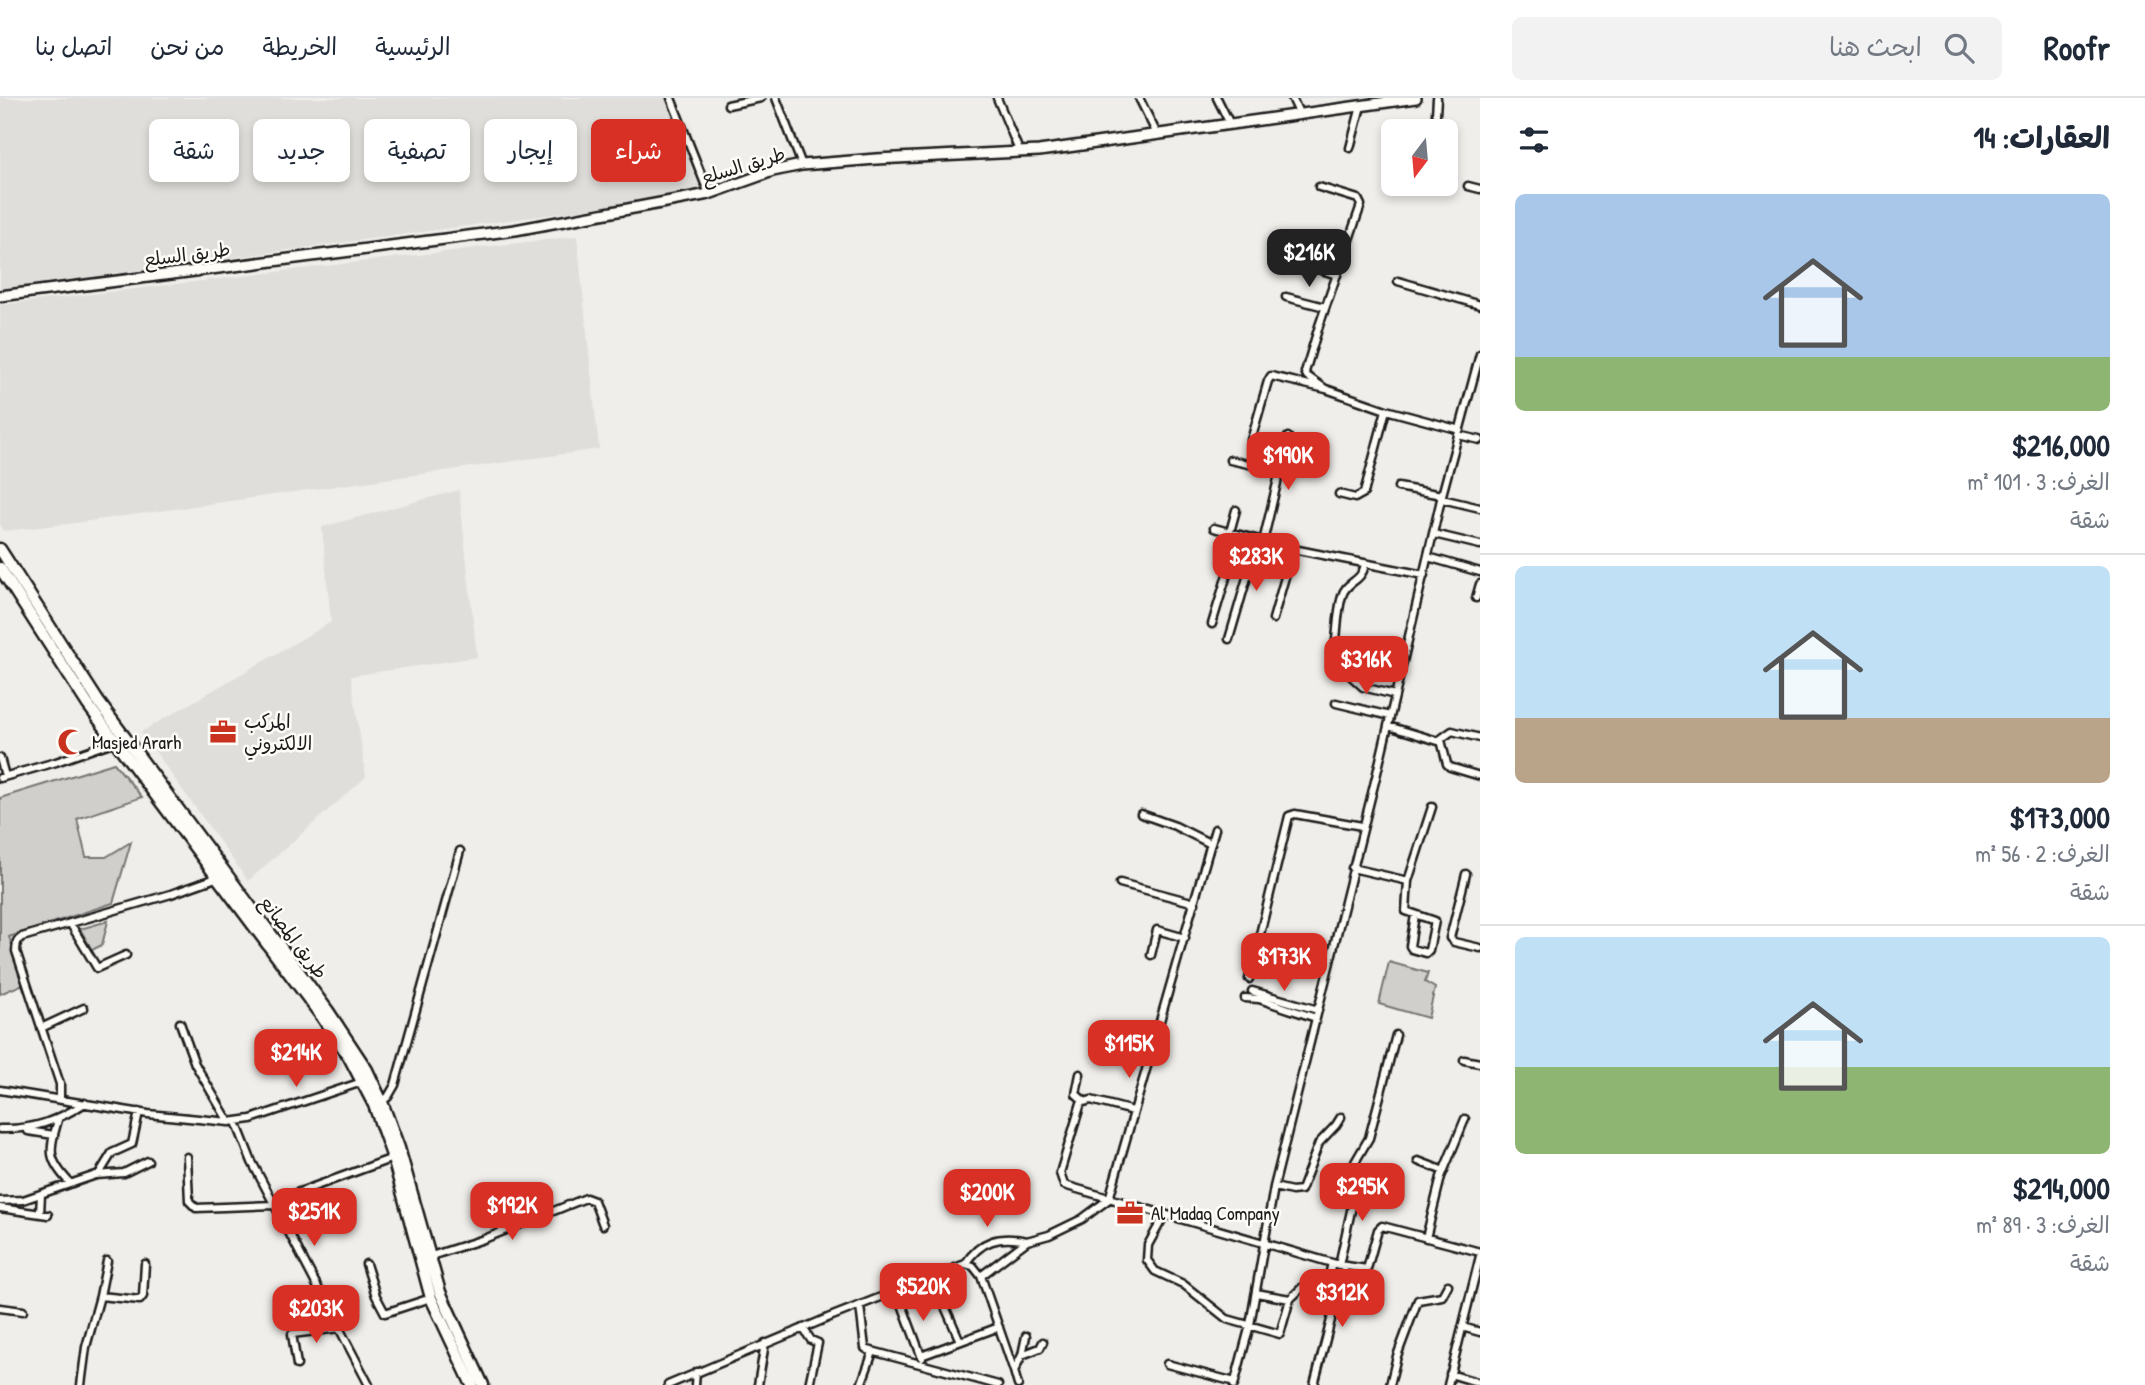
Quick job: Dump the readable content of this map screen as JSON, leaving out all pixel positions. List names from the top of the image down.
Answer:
{
  "streets": {
    "main road": ["طريق المصانع"],
    "street": ["طريق السلع"]
  },
  "places": {
    "office": ["المركب الالكتروني", "Al Madaq Company"],
    "mosque": ["Masjed Ararh"]
  },
  "north": "bottom",
  "page": {
    "header": "Roofr",
    "search": "ابحث هنا",
    "nav": [
      "الرئيسية",
      "الخريطة",
      "من نحن",
      "اتصل بنا"
    ],
    "heading": "العقارات: 14",
    "chip": [
      "شراء",
      "إيجار",
      "تصفية",
      "جديد",
      "شقة"
    ],
    "list": [
      {
        "name": "$216,000",
        "note": "الغرف: 3 · 101 m² · شقة"
      },
      {
        "name": "$173,000",
        "note": "الغرف: 2 · 56 m² · شقة"
      },
      {
        "name": "$214,000",
        "note": "الغرف: 3 · 89 m² · شقة"
      }
    ],
    "price": [
      "$216K",
      "$190K",
      "$283K",
      "$316K",
      "$173K",
      "$115K",
      "$214K",
      "$295K",
      "$200K",
      "$192K",
      "$251K",
      "$520K",
      "$312K",
      "$203K"
    ]
  }
}
